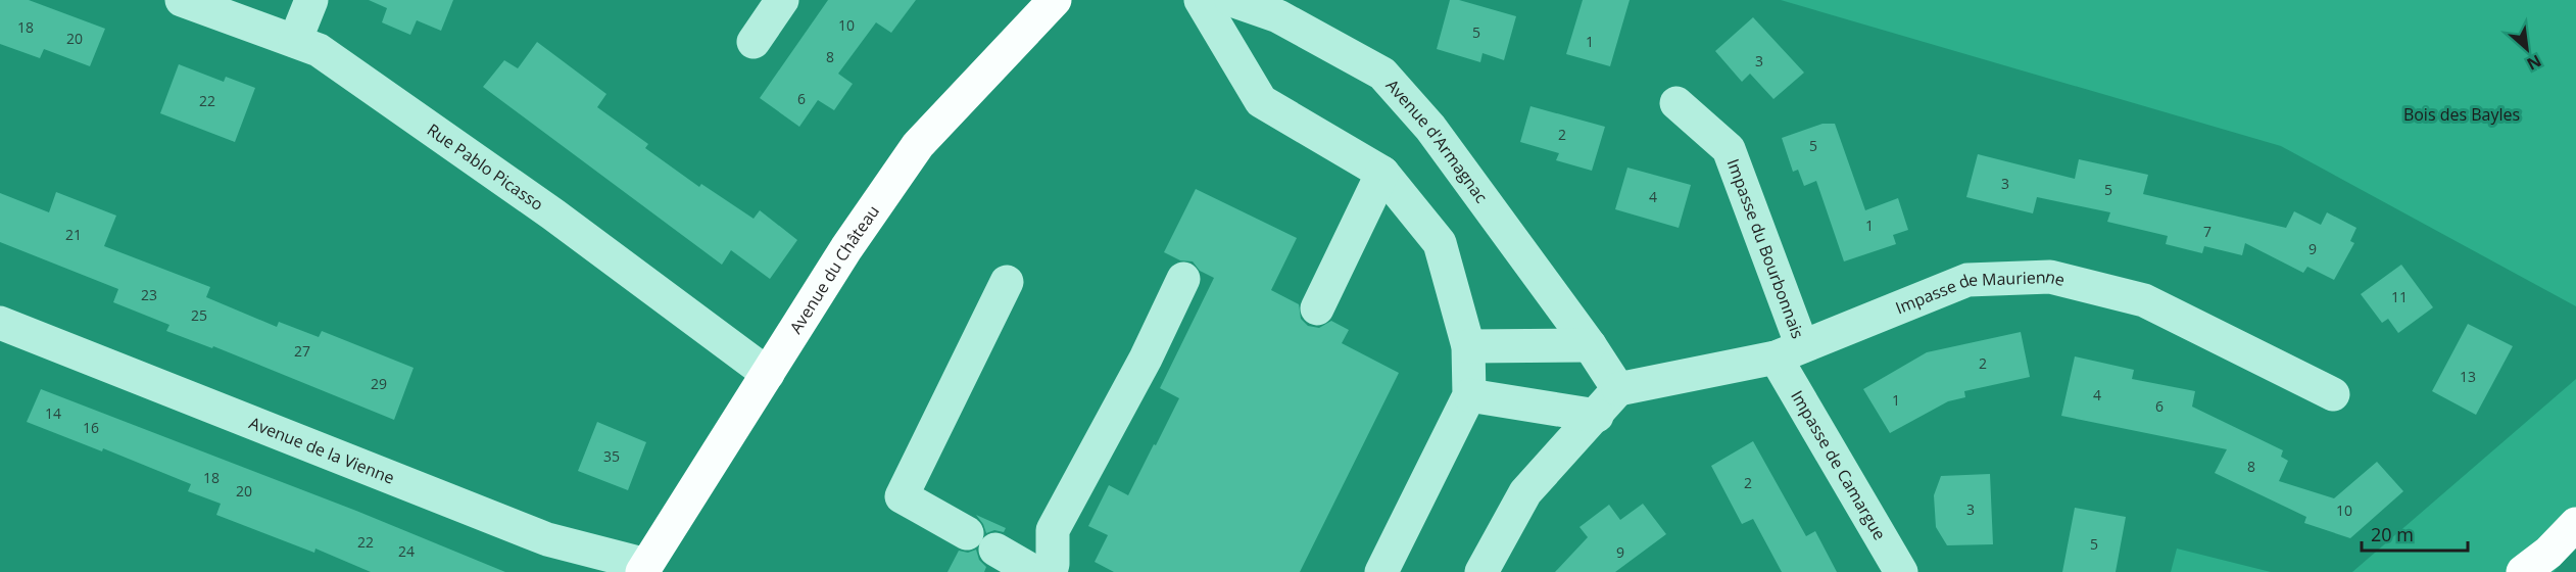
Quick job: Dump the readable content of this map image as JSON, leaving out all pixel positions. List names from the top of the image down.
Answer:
{
  "streets": {
    "main road": ["Avenue du Château"],
    "street": [
      "Avenue d'Armagnac",
      "Rue Pablo Picasso",
      "Impasse du Bourbonnais",
      "Impasse de Maurienne",
      "Avenue de la Vienne",
      "Impasse de Camargue"
    ]
  },
  "crossings": [
    ["Avenue d'Armagnac", "Impasse de Maurienne"],
    ["Rue Pablo Picasso", "Avenue du Château"],
    ["Impasse du Bourbonnais", "Impasse de Maurienne"],
    ["Impasse du Bourbonnais", "Impasse de Camargue"],
    ["Avenue du Château", "Avenue de la Vienne"],
    ["Impasse de Maurienne", "Impasse de Camargue"]
  ],
  "parks": ["Bois des Bayles"],
  "house_numbers": [
    "10",
    "18",
    "5",
    "20",
    "1",
    "8",
    "3",
    "6",
    "22",
    "2",
    "5",
    "3",
    "5",
    "4",
    "1",
    "7",
    "21",
    "9",
    "23",
    "11",
    "25",
    "27",
    "2",
    "13",
    "29",
    "4",
    "1",
    "6",
    "14",
    "16",
    "35",
    "8",
    "18",
    "2",
    "20",
    "3",
    "10",
    "22",
    "5",
    "24",
    "9"
  ],
  "scale_bar": "20 m",
  "north": "bottom right"
}
